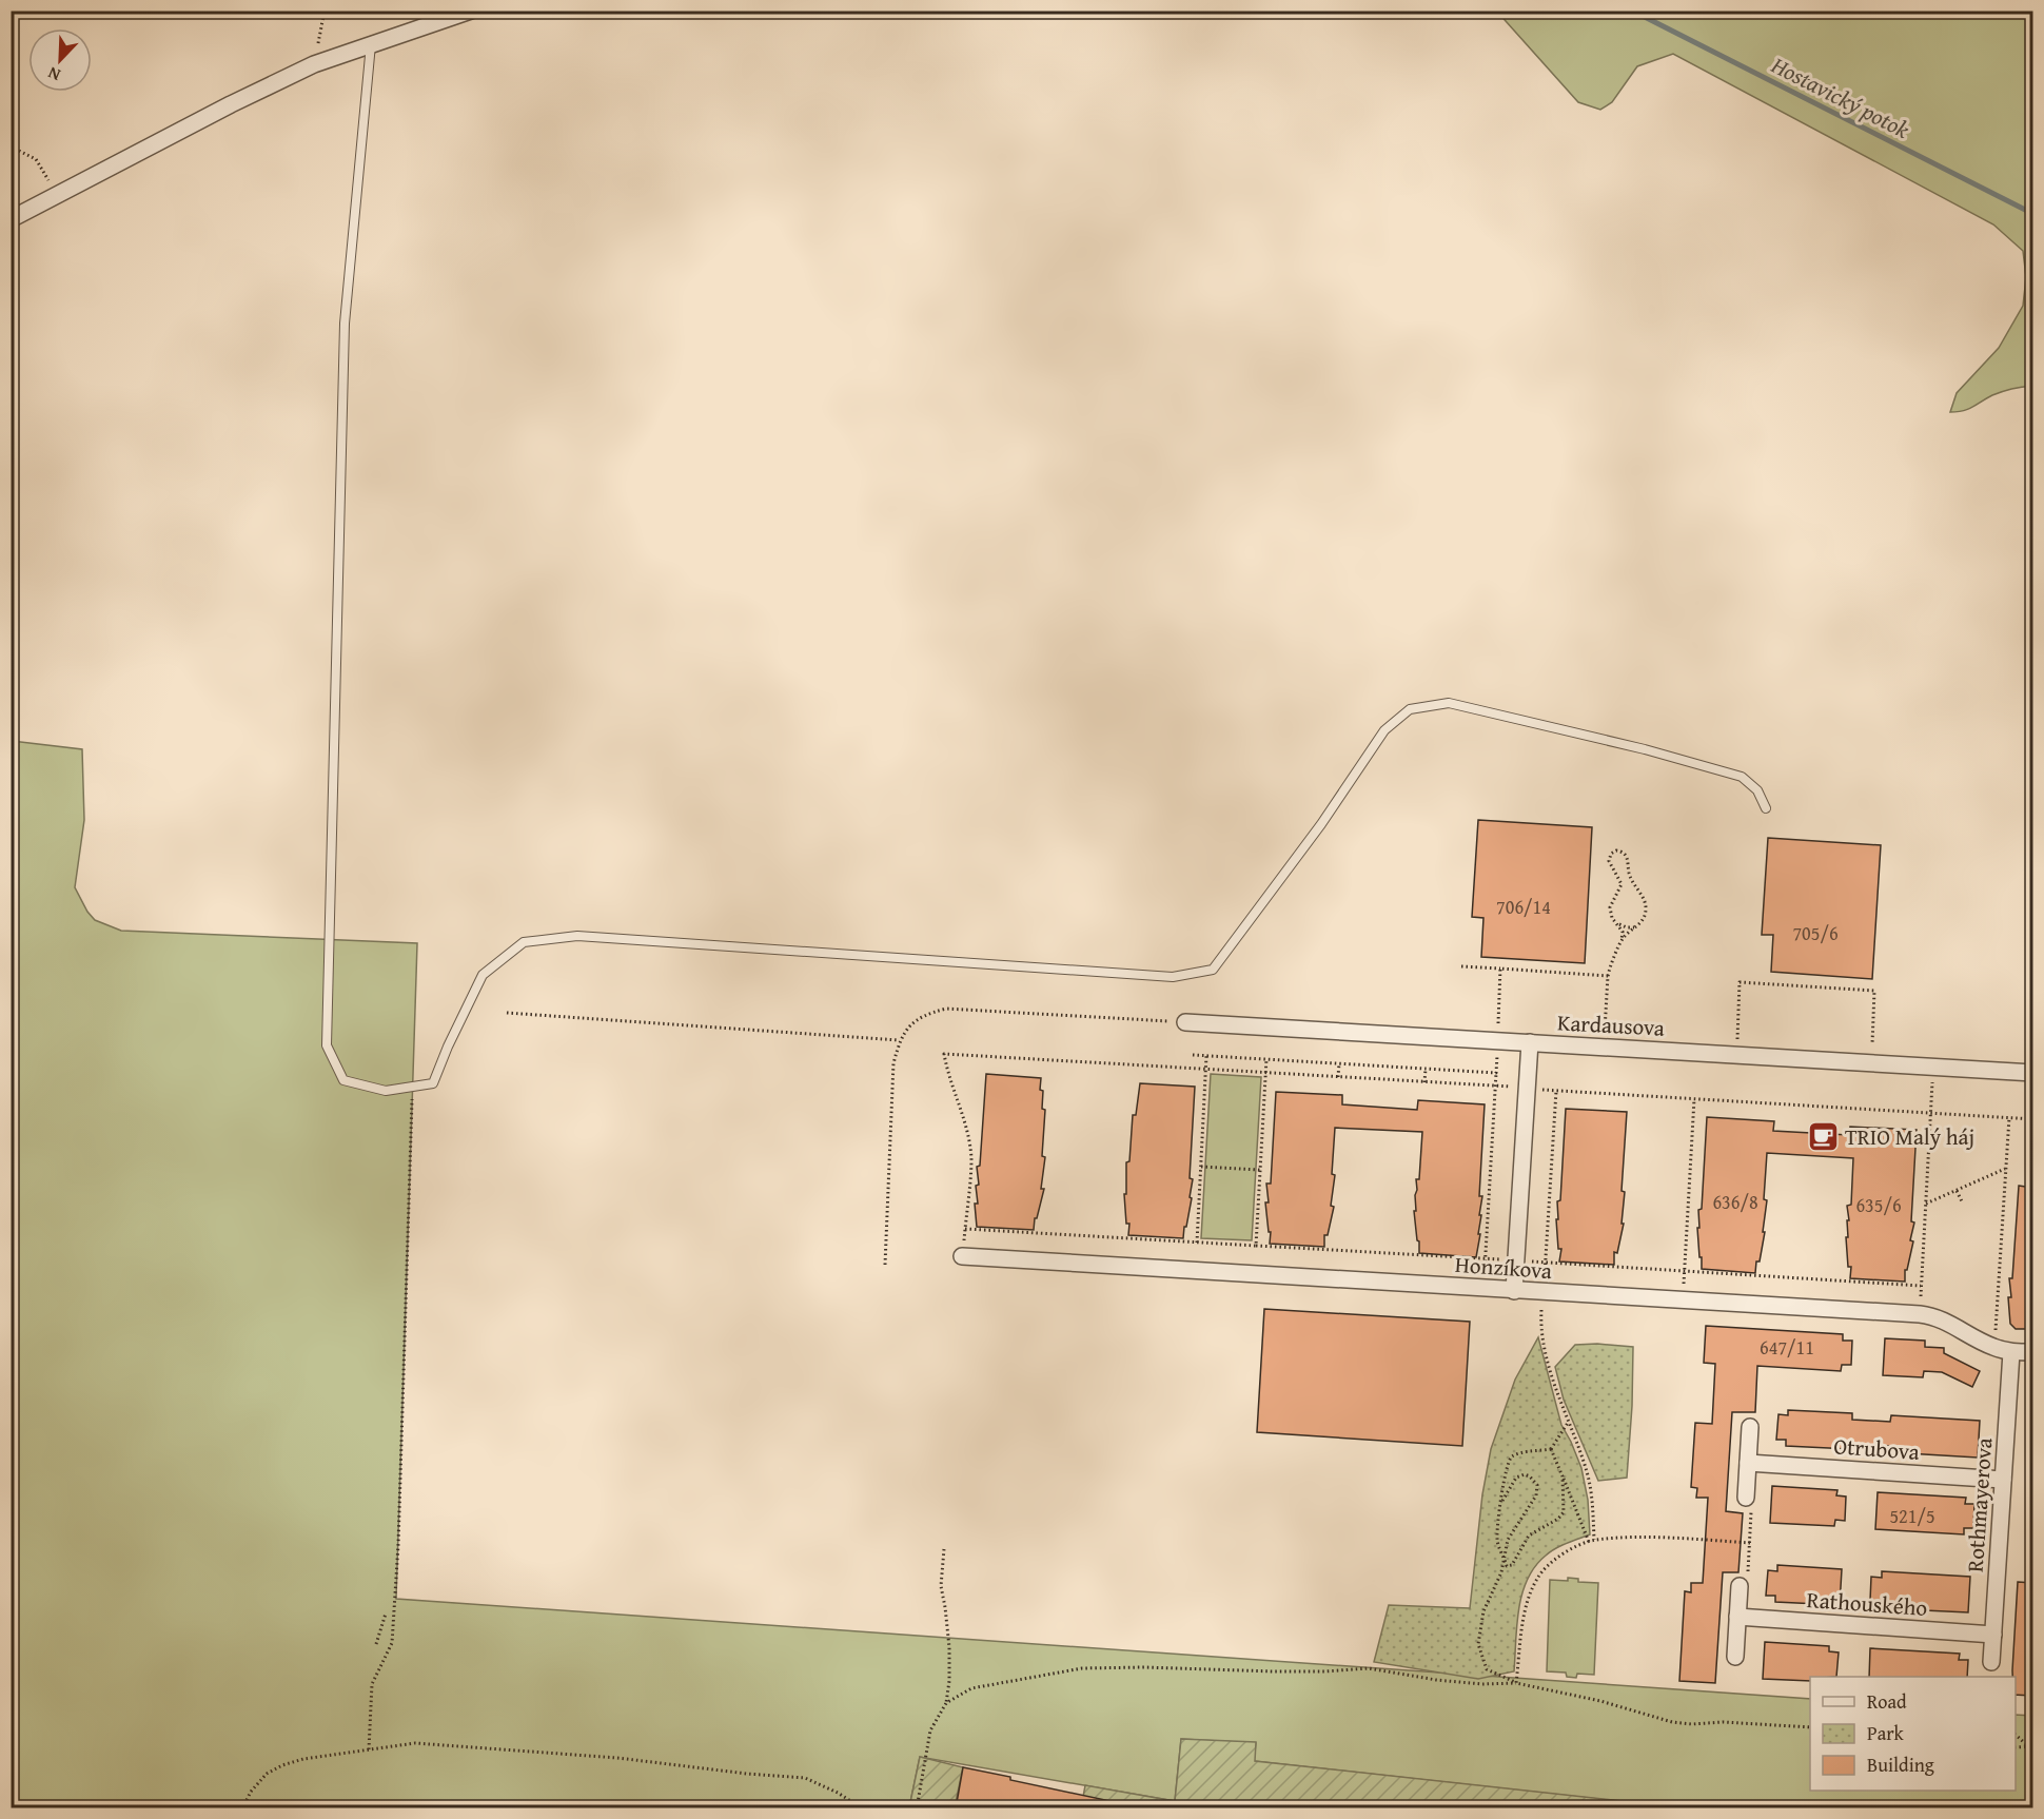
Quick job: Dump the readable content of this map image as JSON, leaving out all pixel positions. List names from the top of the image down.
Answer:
{
  "streets": {
    "street": [
      "Kardausova",
      "Honzíkova",
      "Otrubova",
      "Rothmayerova",
      "Rathouského"
    ]
  },
  "crossings": [
    ["Honzíkova", "Rothmayerova"],
    ["Otrubova", "Rothmayerova"],
    ["Rothmayerova", "Rathouského"]
  ],
  "water": ["Hostavický potok"],
  "places": {
    "cafe": ["TRIO Malý háj"]
  },
  "house_numbers": [
    "706/14",
    "705/6",
    "636/8",
    "635/6",
    "647/11",
    "521/5"
  ],
  "legend": ["Road", "Park", "Building"],
  "north": "bottom left"
}
